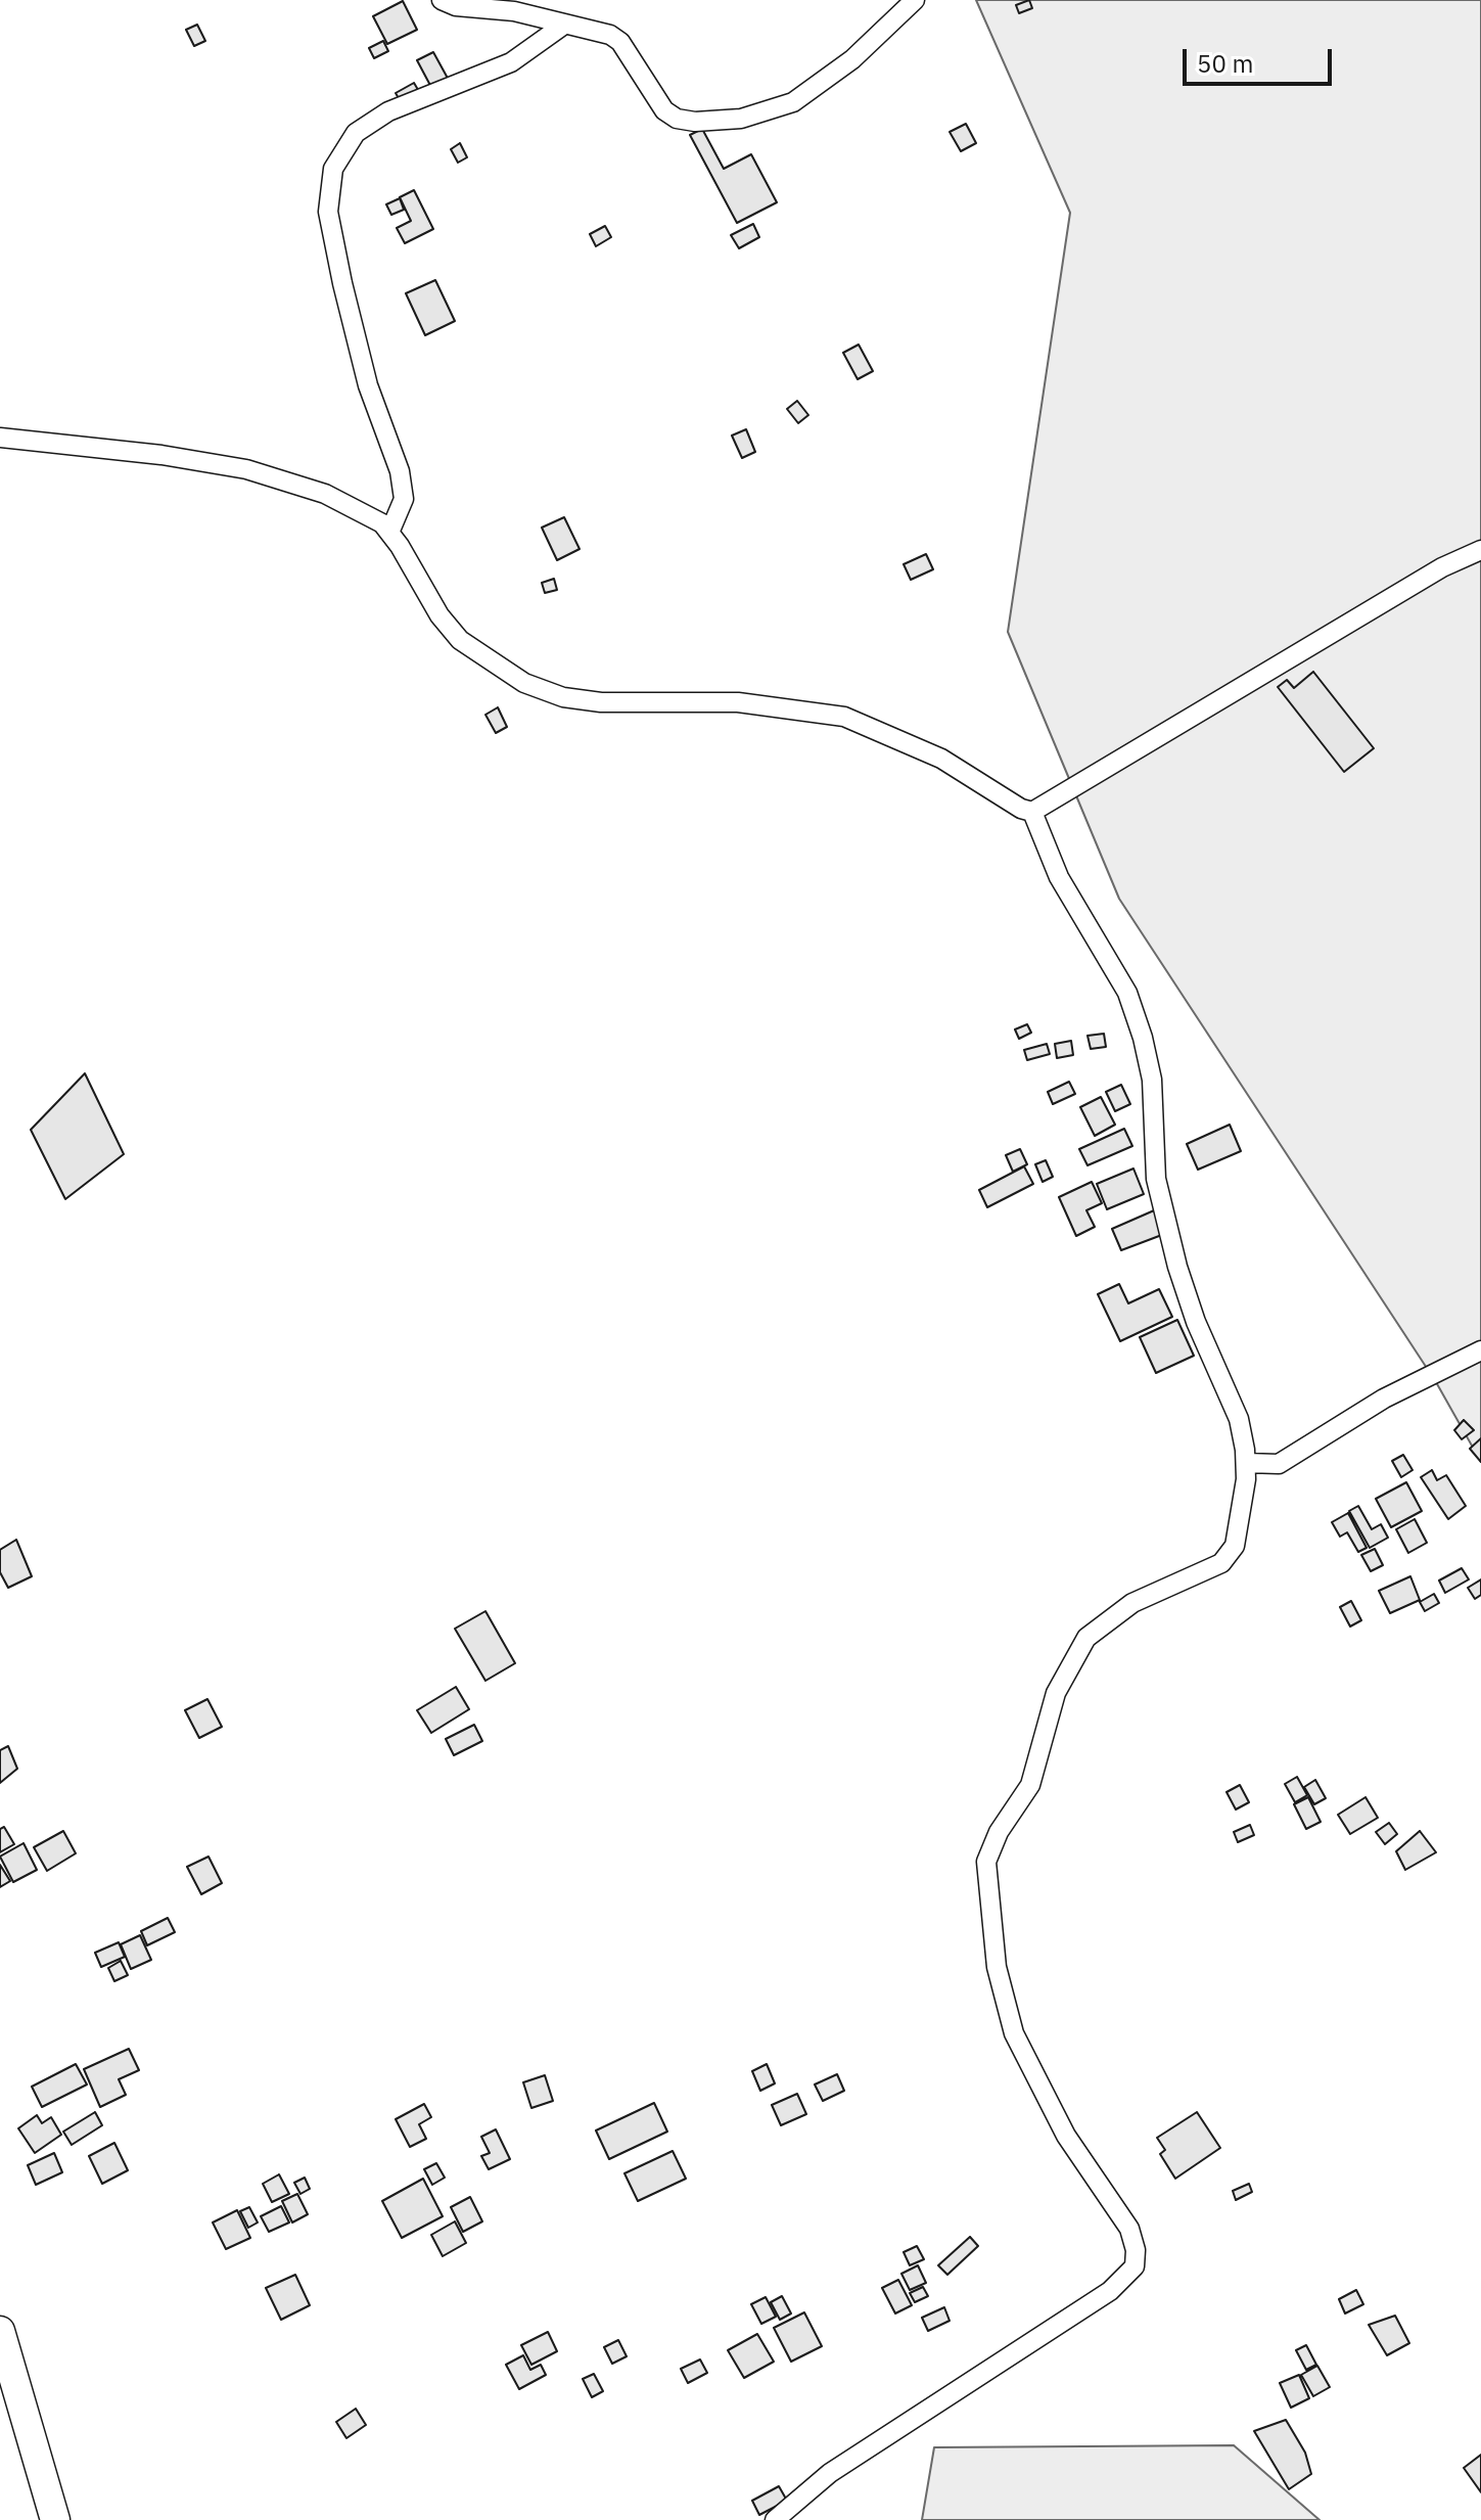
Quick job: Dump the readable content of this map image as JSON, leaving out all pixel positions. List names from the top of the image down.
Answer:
{
  "scale_bar": "50 m"
}
